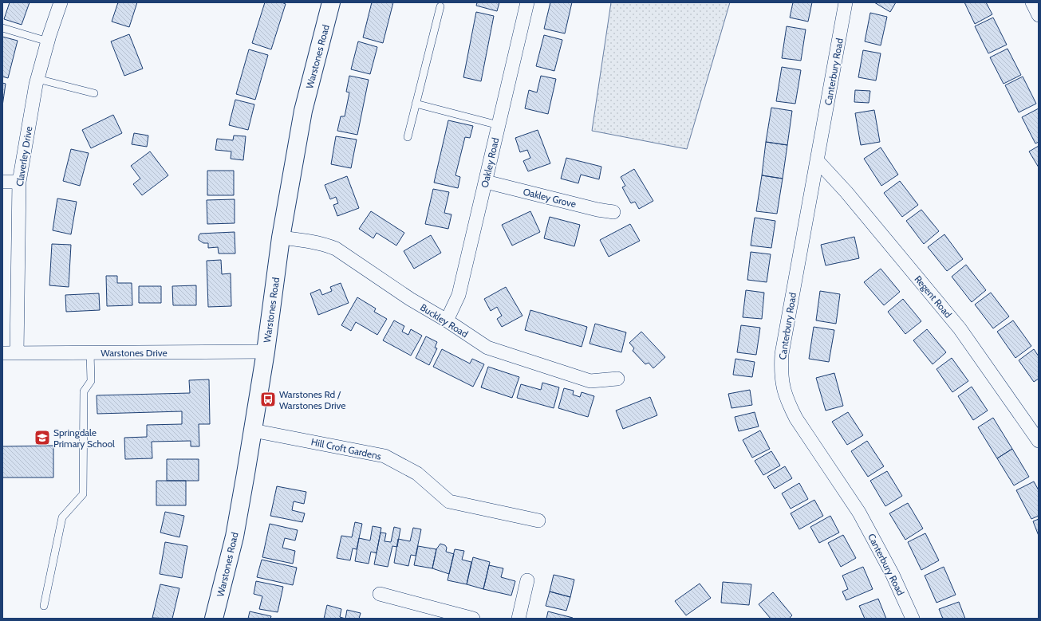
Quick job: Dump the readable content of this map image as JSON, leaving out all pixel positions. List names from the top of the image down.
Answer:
{
  "streets": {
    "street": [
      "Warstones Road",
      "Canterbury Road",
      "Claverley Drive",
      "Oakley Road",
      "Oakley Grove",
      "Regent Road",
      "Buckley Road",
      "Warstones Drive",
      "Hill Croft Gardens"
    ]
  },
  "crossings": [
    ["Warstones Road", "Buckley Road"],
    ["Warstones Road", "Warstones Drive"],
    ["Warstones Road", "Hill Croft Gardens"],
    ["Canterbury Road", "Regent Road"],
    ["Claverley Drive", "Warstones Drive"],
    ["Oakley Road", "Oakley Grove"],
    ["Oakley Road", "Buckley Road"]
  ],
  "places": {
    "bus stop": ["Warstones Rd / Warstones Drive"],
    "school or university": ["Springdale Primary School"]
  }
}
